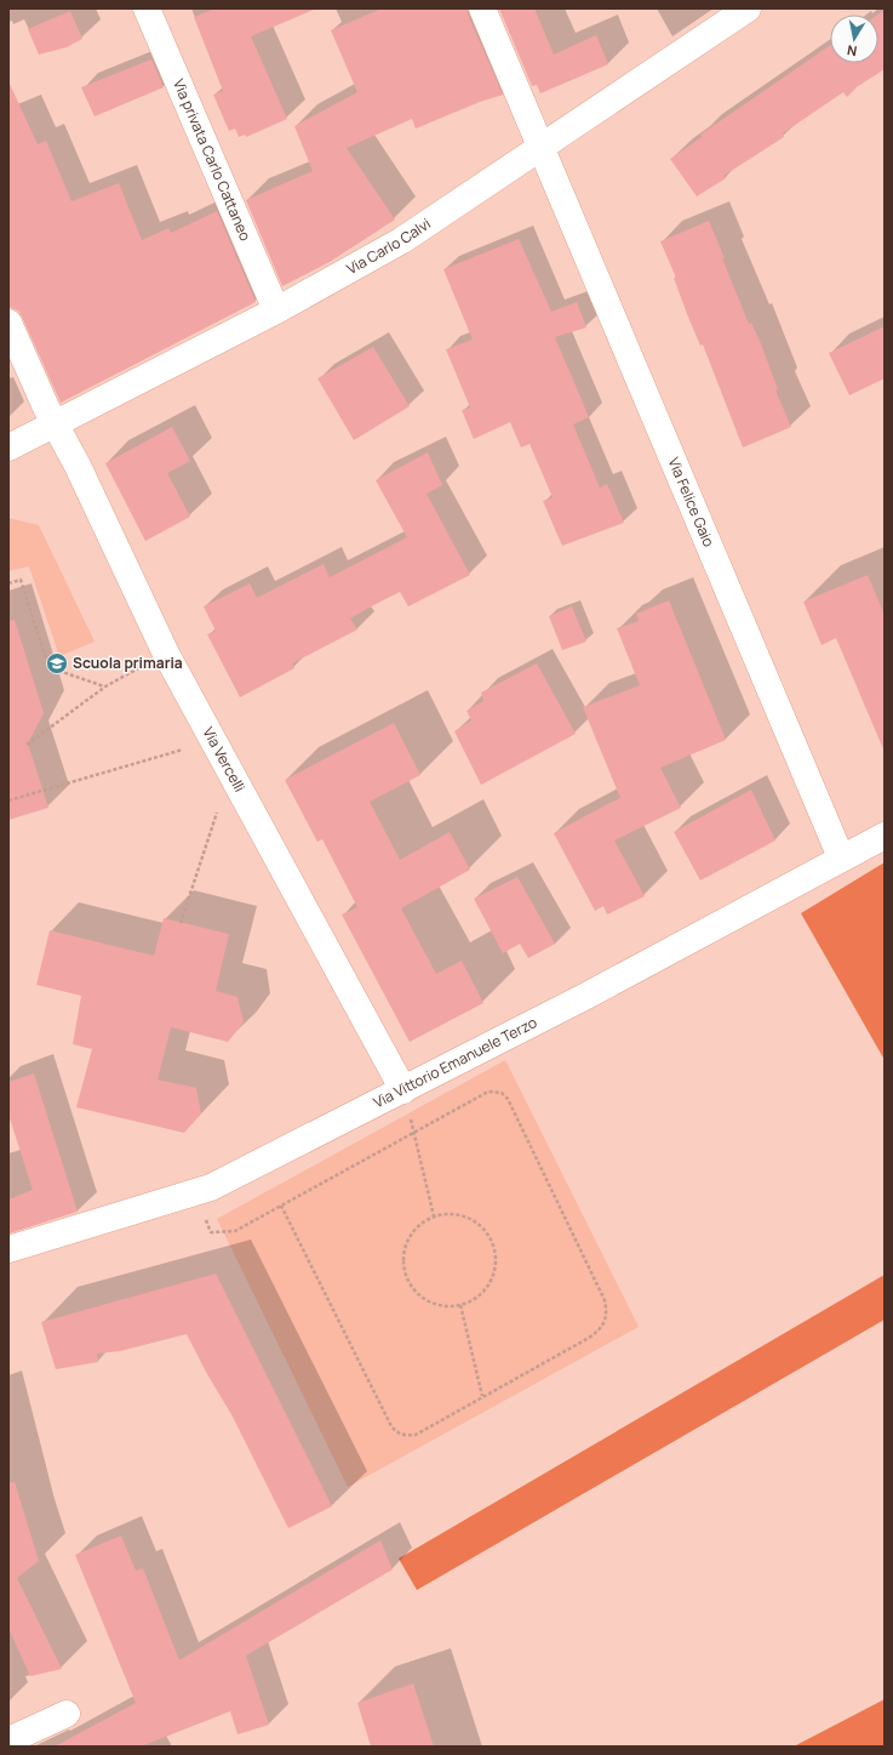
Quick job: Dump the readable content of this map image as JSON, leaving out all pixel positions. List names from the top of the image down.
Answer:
{
  "streets": {
    "street": [
      "Via privata Carlo Cattaneo",
      "Via Carlo Calvi",
      "Via Felice Gaio",
      "Via Vercelli",
      "Via Vittorio Emanuele Terzo"
    ]
  },
  "crossings": [
    ["Via privata Carlo Cattaneo", "Via Carlo Calvi"],
    ["Via Carlo Calvi", "Via Felice Gaio"],
    ["Via Carlo Calvi", "Via Vercelli"],
    ["Via Felice Gaio", "Via Vittorio Emanuele Terzo"],
    ["Via Vercelli", "Via Vittorio Emanuele Terzo"]
  ],
  "places": {
    "school or university": ["Scuola primaria"]
  },
  "north": "bottom"
}
